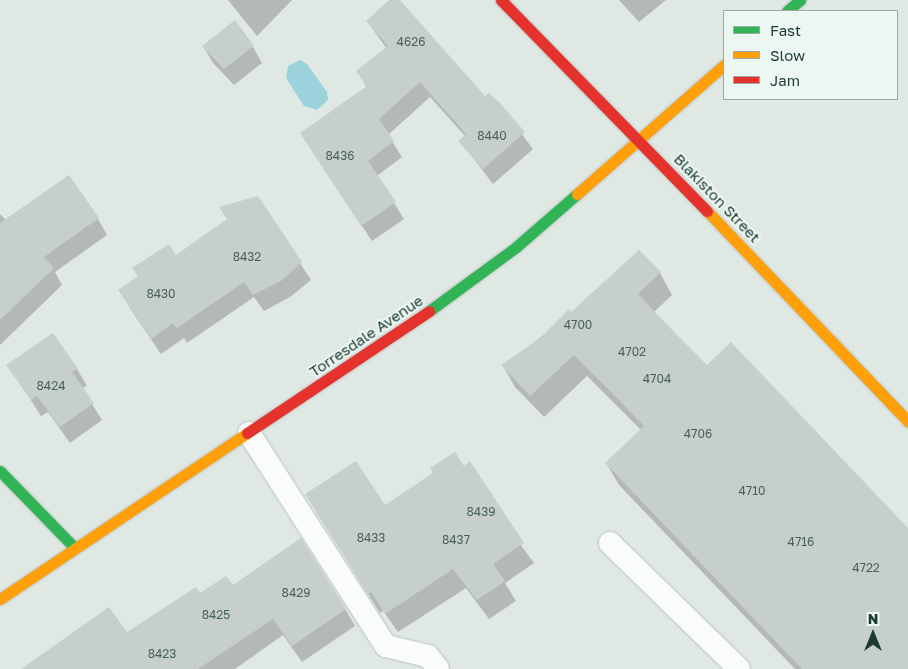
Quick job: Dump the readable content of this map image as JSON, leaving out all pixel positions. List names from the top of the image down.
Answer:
{
  "streets": {
    "street": ["Blakiston Street", "Torresdale Avenue"]
  },
  "crossings": [
    ["Blakiston Street", "Torresdale Avenue"]
  ],
  "house_numbers": [
    "4626",
    "8440",
    "8436",
    "8432",
    "8430",
    "4700",
    "4702",
    "4704",
    "8424",
    "4706",
    "4710",
    "8439",
    "8433",
    "8437",
    "4716",
    "4722",
    "8429",
    "8425",
    "8423"
  ],
  "legend": ["Fast", "Slow", "Jam"],
  "north": "top"
}
